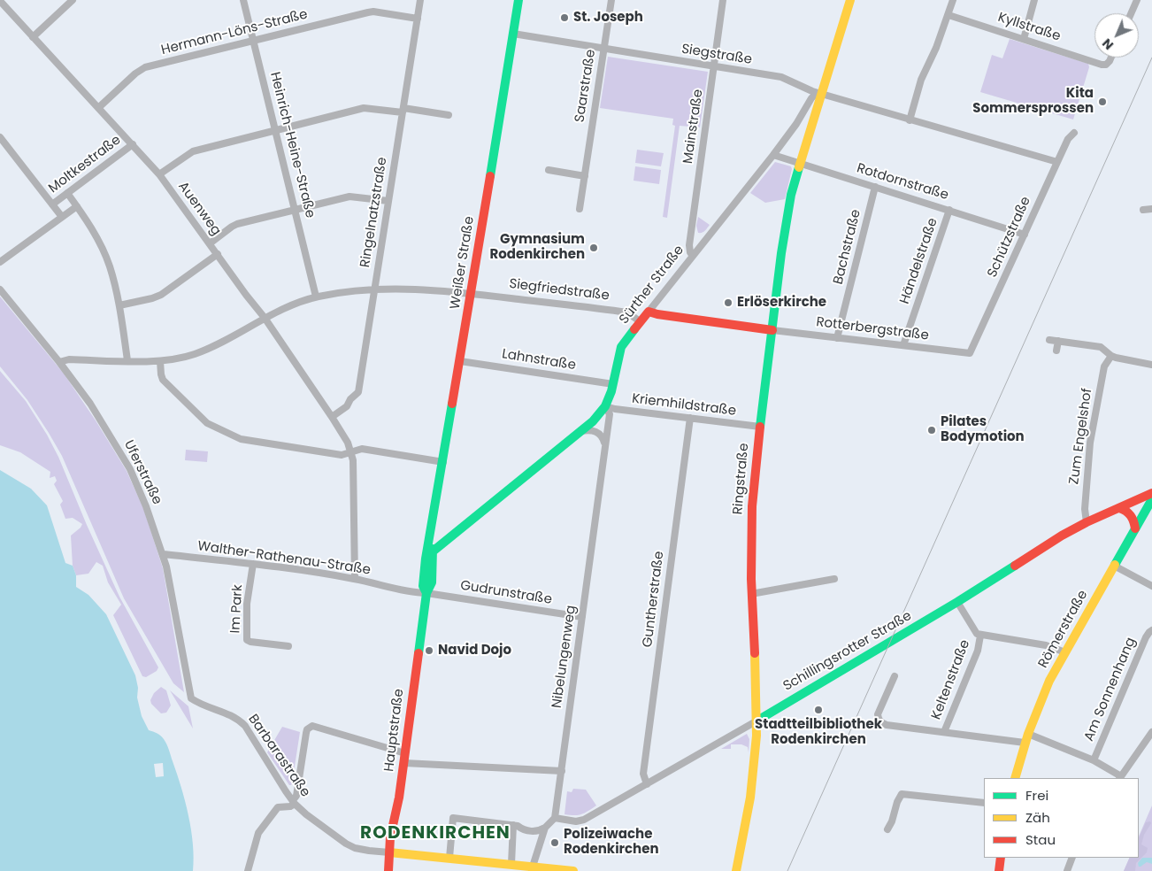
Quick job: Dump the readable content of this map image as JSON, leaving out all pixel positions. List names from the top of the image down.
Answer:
{
  "streets": {
    "street": [
      "Kyllstraße",
      "Hermann-Löns-Straße",
      "Siegstraße",
      "Saarstraße",
      "Mainstraße",
      "Heinrich-Heine-Straße",
      "Moltkestraße",
      "Rotdornstraße",
      "Auenweg",
      "Ringelnatzstraße",
      "Schützstraße",
      "Bachstraße",
      "Händelstraße",
      "Weißer Straße",
      "Sürther Straße",
      "Siegfriedstraße",
      "Rotterbergstraße",
      "Lahnstraße",
      "Kriemhildstraße",
      "Zum Engelshof",
      "Uferstraße",
      "Ringstraße",
      "Walther-Rathenau-Straße",
      "Gudrunstraße",
      "Guntherstraße",
      "Im Park",
      "Römerstraße",
      "Schillingsrotter Straße",
      "Nibelungenweg",
      "Keltenstraße",
      "Am Sonnenhang",
      "Hauptstraße",
      "Barbarastraße"
    ]
  },
  "crossings": [
    ["Hermann-Löns-Straße", "Heinrich-Heine-Straße"],
    ["Hermann-Löns-Straße", "Auenweg"],
    ["Hermann-Löns-Straße", "Ringelnatzstraße"],
    ["Siegstraße", "Saarstraße"],
    ["Siegstraße", "Mainstraße"],
    ["Siegstraße", "Schützstraße"],
    ["Siegstraße", "Weißer Straße"],
    ["Siegstraße", "Sürther Straße"],
    ["Siegstraße", "Ringstraße"],
    ["Mainstraße", "Sürther Straße"],
    ["Heinrich-Heine-Straße", "Siegfriedstraße"],
    ["Moltkestraße", "Auenweg"],
    ["Rotdornstraße", "Schützstraße"],
    ["Rotdornstraße", "Bachstraße"],
    ["Rotdornstraße", "Händelstraße"],
    ["Rotdornstraße", "Sürther Straße"],
    ["Rotdornstraße", "Ringstraße"],
    ["Auenweg", "Ringelnatzstraße"],
    ["Auenweg", "Siegfriedstraße"],
    ["Ringelnatzstraße", "Siegfriedstraße"],
    ["Schützstraße", "Rotterbergstraße"],
    ["Bachstraße", "Rotterbergstraße"],
    ["Händelstraße", "Rotterbergstraße"],
    ["Weißer Straße", "Sürther Straße"],
    ["Weißer Straße", "Siegfriedstraße"],
    ["Weißer Straße", "Lahnstraße"],
    ["Weißer Straße", "Hauptstraße"],
    ["Sürther Straße", "Siegfriedstraße"],
    ["Sürther Straße", "Lahnstraße"],
    ["Sürther Straße", "Kriemhildstraße"],
    ["Sürther Straße", "Ringstraße"],
    ["Sürther Straße", "Nibelungenweg"],
    ["Sürther Straße", "Hauptstraße"],
    ["Siegfriedstraße", "Uferstraße"],
    ["Rotterbergstraße", "Ringstraße"],
    ["Kriemhildstraße", "Ringstraße"],
    ["Kriemhildstraße", "Guntherstraße"],
    ["Kriemhildstraße", "Nibelungenweg"],
    ["Zum Engelshof", "Schillingsrotter Straße"],
    ["Uferstraße", "Walther-Rathenau-Straße"],
    ["Uferstraße", "Barbarastraße"],
    ["Ringstraße", "Schillingsrotter Straße"],
    ["Walther-Rathenau-Straße", "Gudrunstraße"],
    ["Walther-Rathenau-Straße", "Im Park"],
    ["Walther-Rathenau-Straße", "Hauptstraße"],
    ["Gudrunstraße", "Nibelungenweg"],
    ["Gudrunstraße", "Hauptstraße"],
    ["Guntherstraße", "Schillingsrotter Straße"],
    ["Römerstraße", "Keltenstraße"],
    ["Schillingsrotter Straße", "Nibelungenweg"],
    ["Keltenstraße", "Am Sonnenhang"],
    ["Hauptstraße", "Barbarastraße"]
  ],
  "districts": ["RODENKIRCHEN"],
  "places": [
    "St. Joseph",
    "Kita Sommersprossen",
    "Gymnasium Rodenkirchen",
    "Erlöserkirche",
    "Pilates Bodymotion",
    "Navid Dojo",
    "Stadtteilbibliothek Rodenkirchen",
    "Polizeiwache Rodenkirchen"
  ],
  "legend": ["Frei", "Zäh", "Stau"],
  "north": "bottom left"
}
